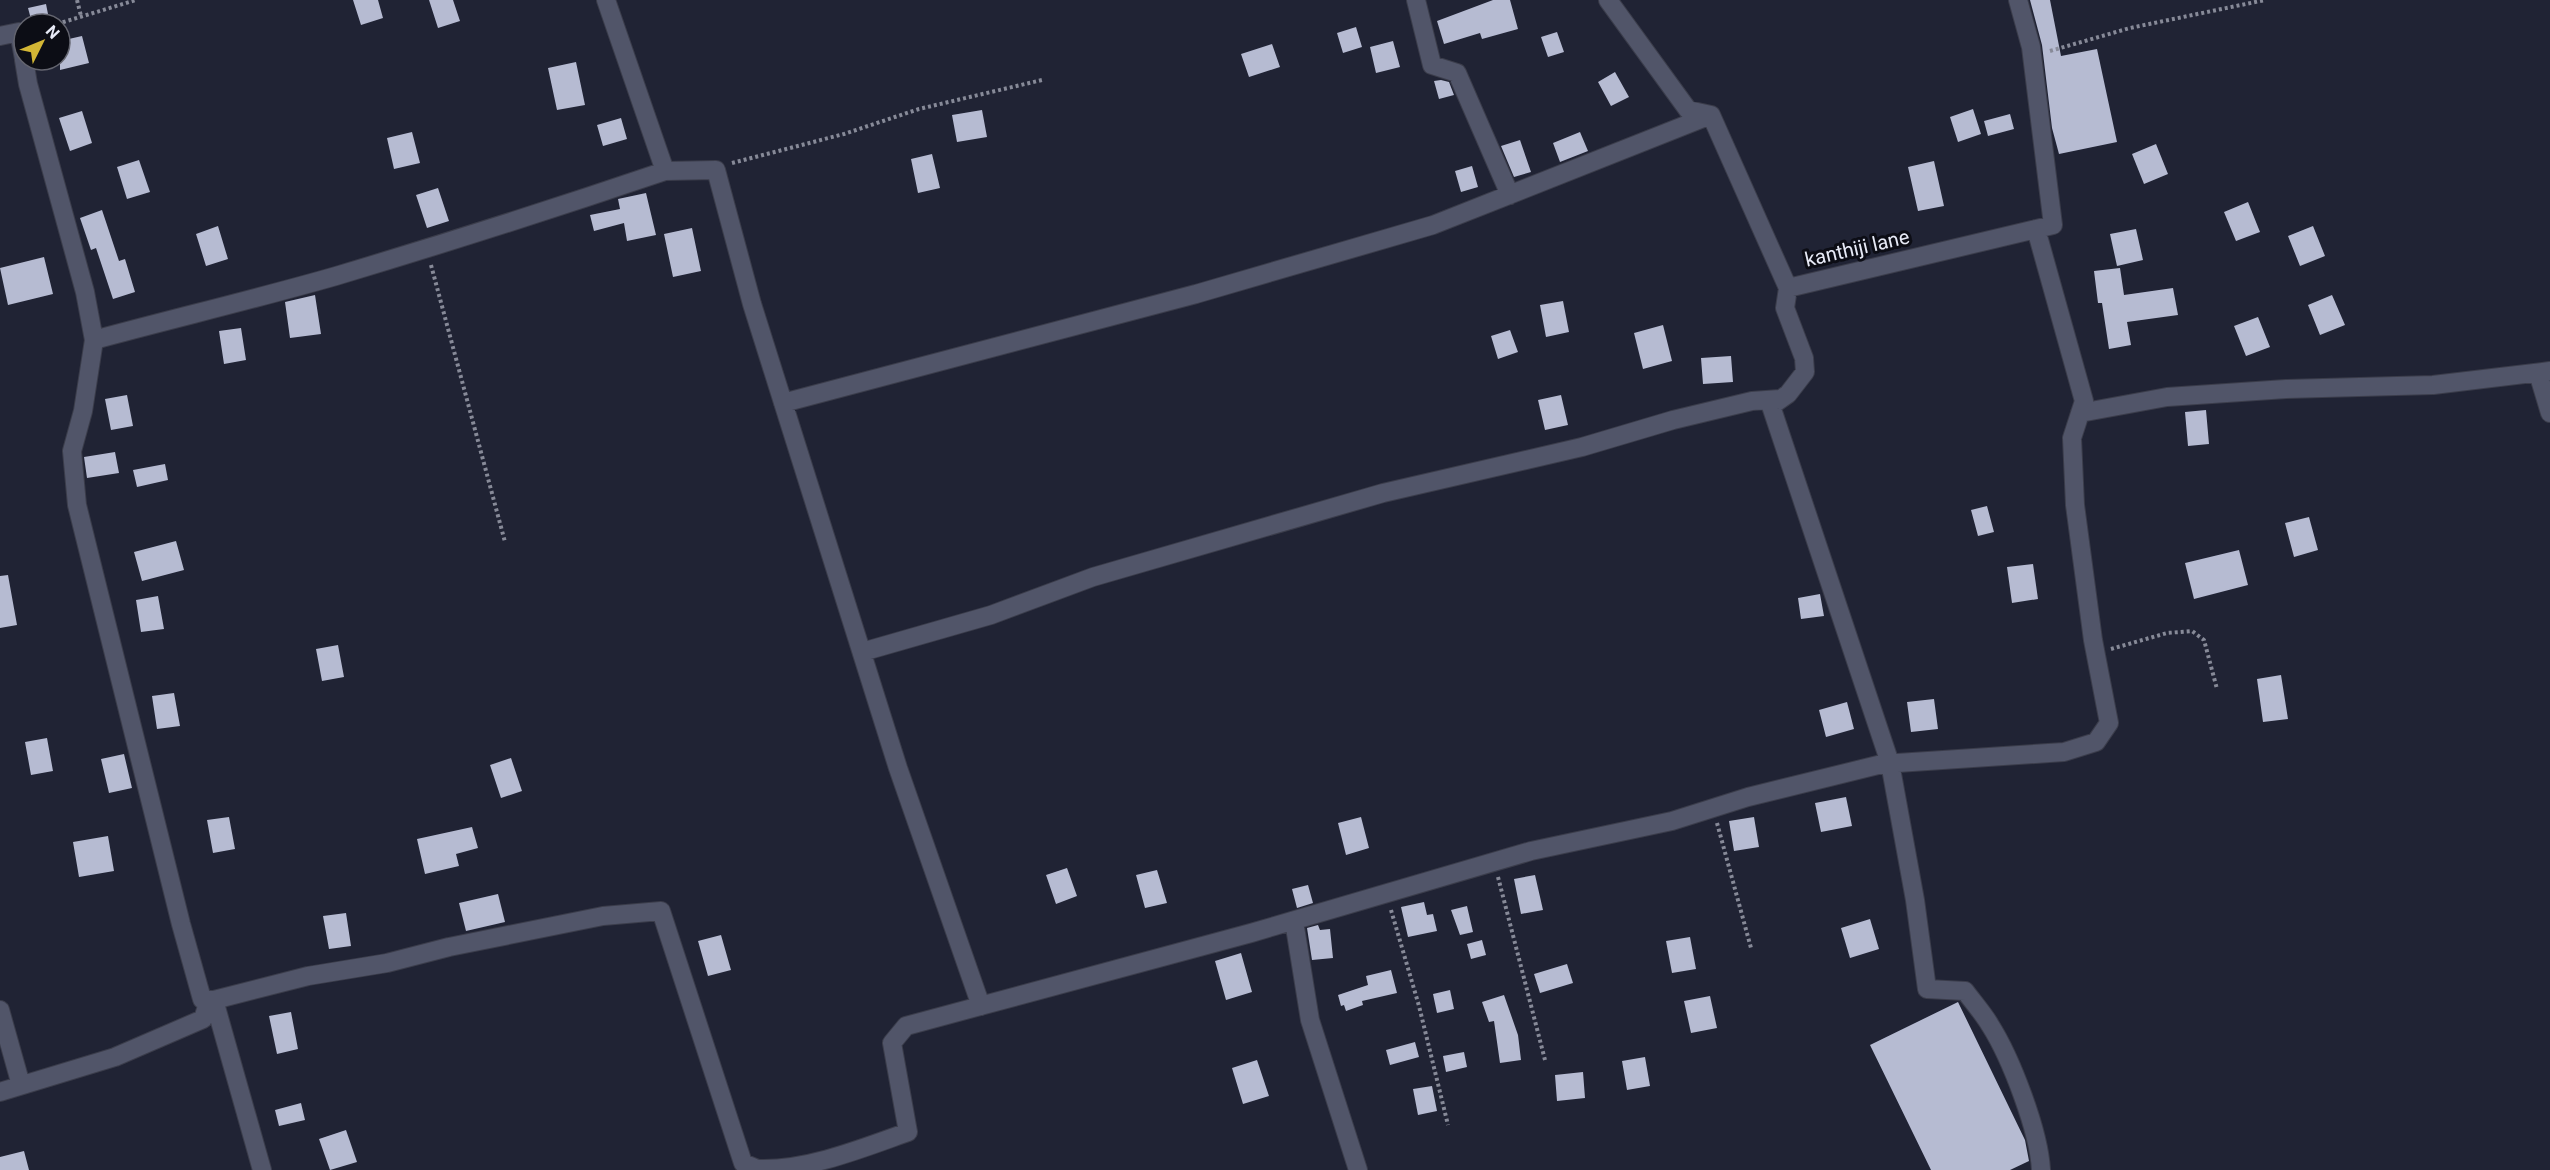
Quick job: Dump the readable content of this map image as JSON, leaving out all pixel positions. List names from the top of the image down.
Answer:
{
  "streets": {
    "street": ["kanthiji lane"]
  },
  "north": "top right"
}
